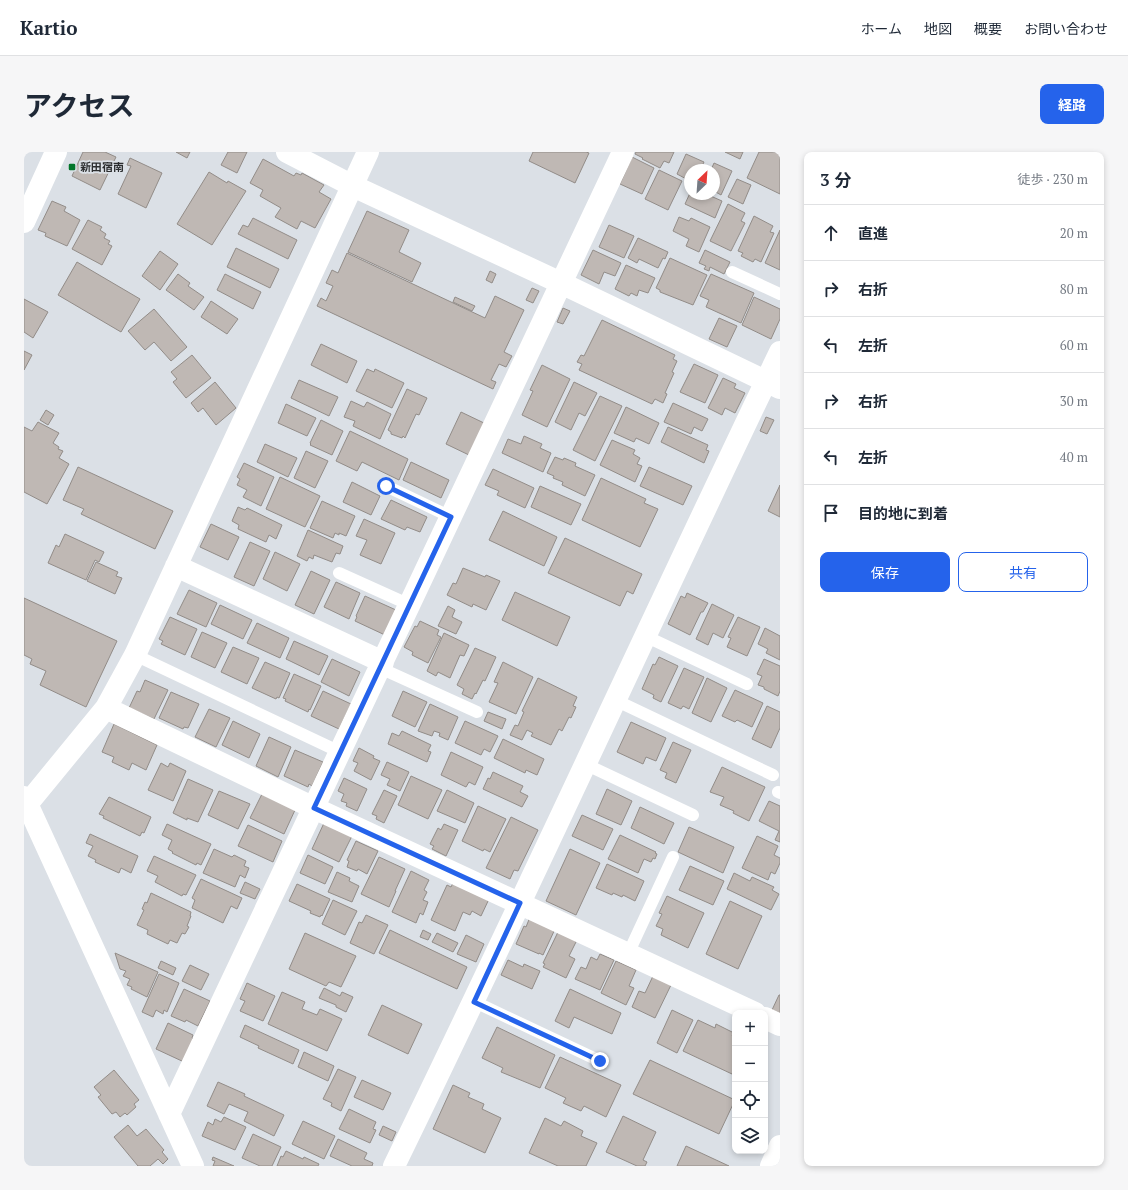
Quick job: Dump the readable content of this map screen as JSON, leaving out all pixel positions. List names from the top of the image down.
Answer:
{
  "places": {
    "transit": ["新田宿南"]
  },
  "north": "top right",
  "page": {
    "header": "Kartio",
    "nav": [
      "ホーム",
      "地図",
      "概要",
      "お問い合わせ"
    ],
    "title": "アクセス",
    "buttons": [
      "経路",
      ["保存", "共有"]
    ],
    "heading": ["3 分", "徒歩 · 230 m"],
    "list": [
      ["直進", "20 m"],
      ["右折", "80 m"],
      ["左折", "60 m"],
      ["右折", "30 m"],
      ["左折", "40 m"],
      "目的地に到着"
    ],
    "map_buttons": ["+", "−"]
  }
}
